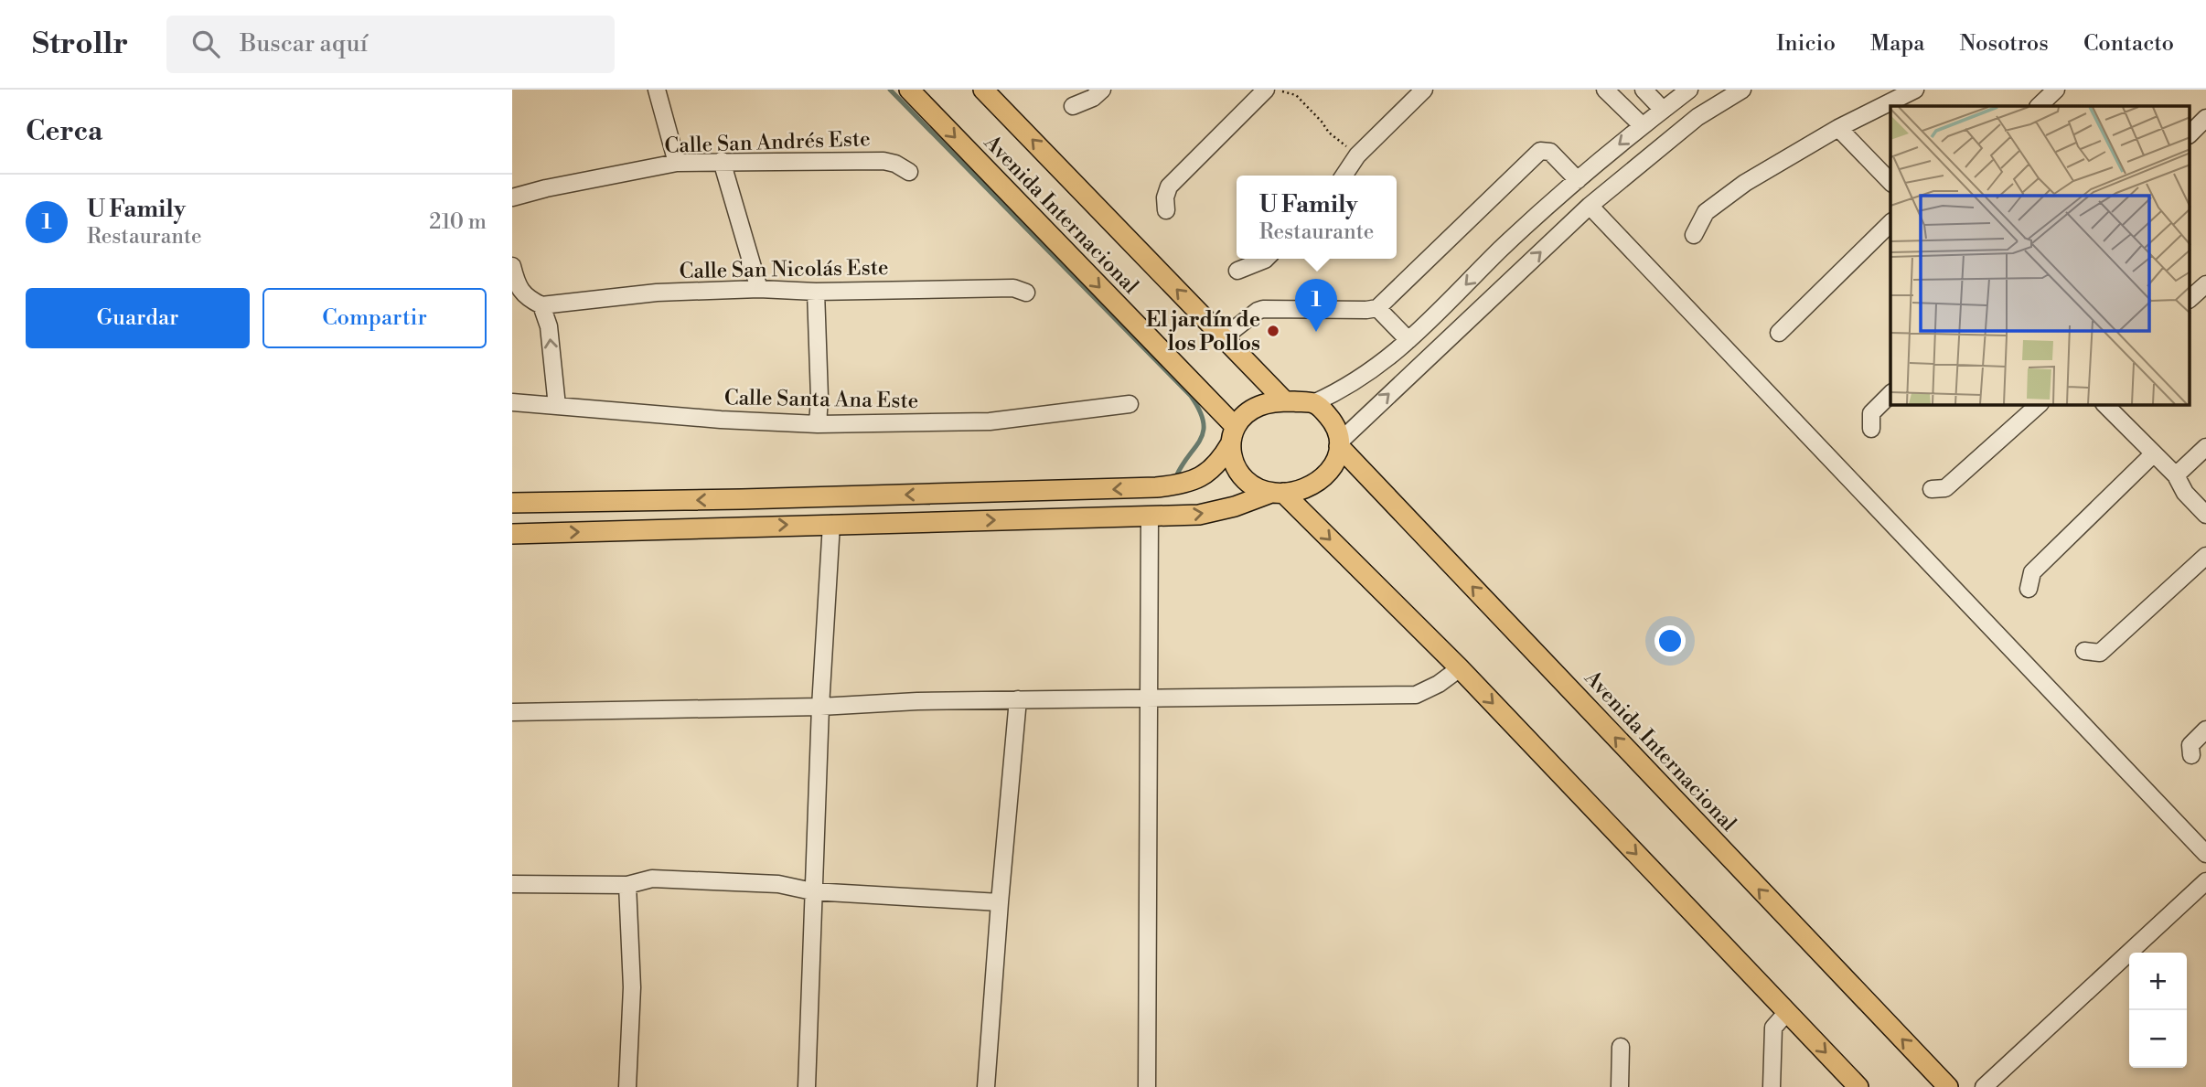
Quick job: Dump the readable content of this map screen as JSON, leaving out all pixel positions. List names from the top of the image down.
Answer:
{
  "streets": {
    "main road": ["Avenida Internacional"],
    "street": ["Calle San Andrés Este", "Calle San Nicolás Este", "Calle Santa Ana Este"]
  },
  "places": ["El jardín de los Pollos"],
  "page": {
    "header": "Strollr",
    "search": "Buscar aquí",
    "nav": [
      "Inicio",
      "Mapa",
      "Nosotros",
      "Contacto"
    ],
    "heading": "Cerca",
    "list": [
      {
        "mark": "1",
        "name": "U Family",
        "note": "Restaurante",
        "value": "210 m"
      }
    ],
    "popup": ["U Family", "Restaurante"],
    "buttons": ["Guardar", "Compartir"],
    "pins": "1",
    "map_buttons": ["+", "−"]
  }
}
